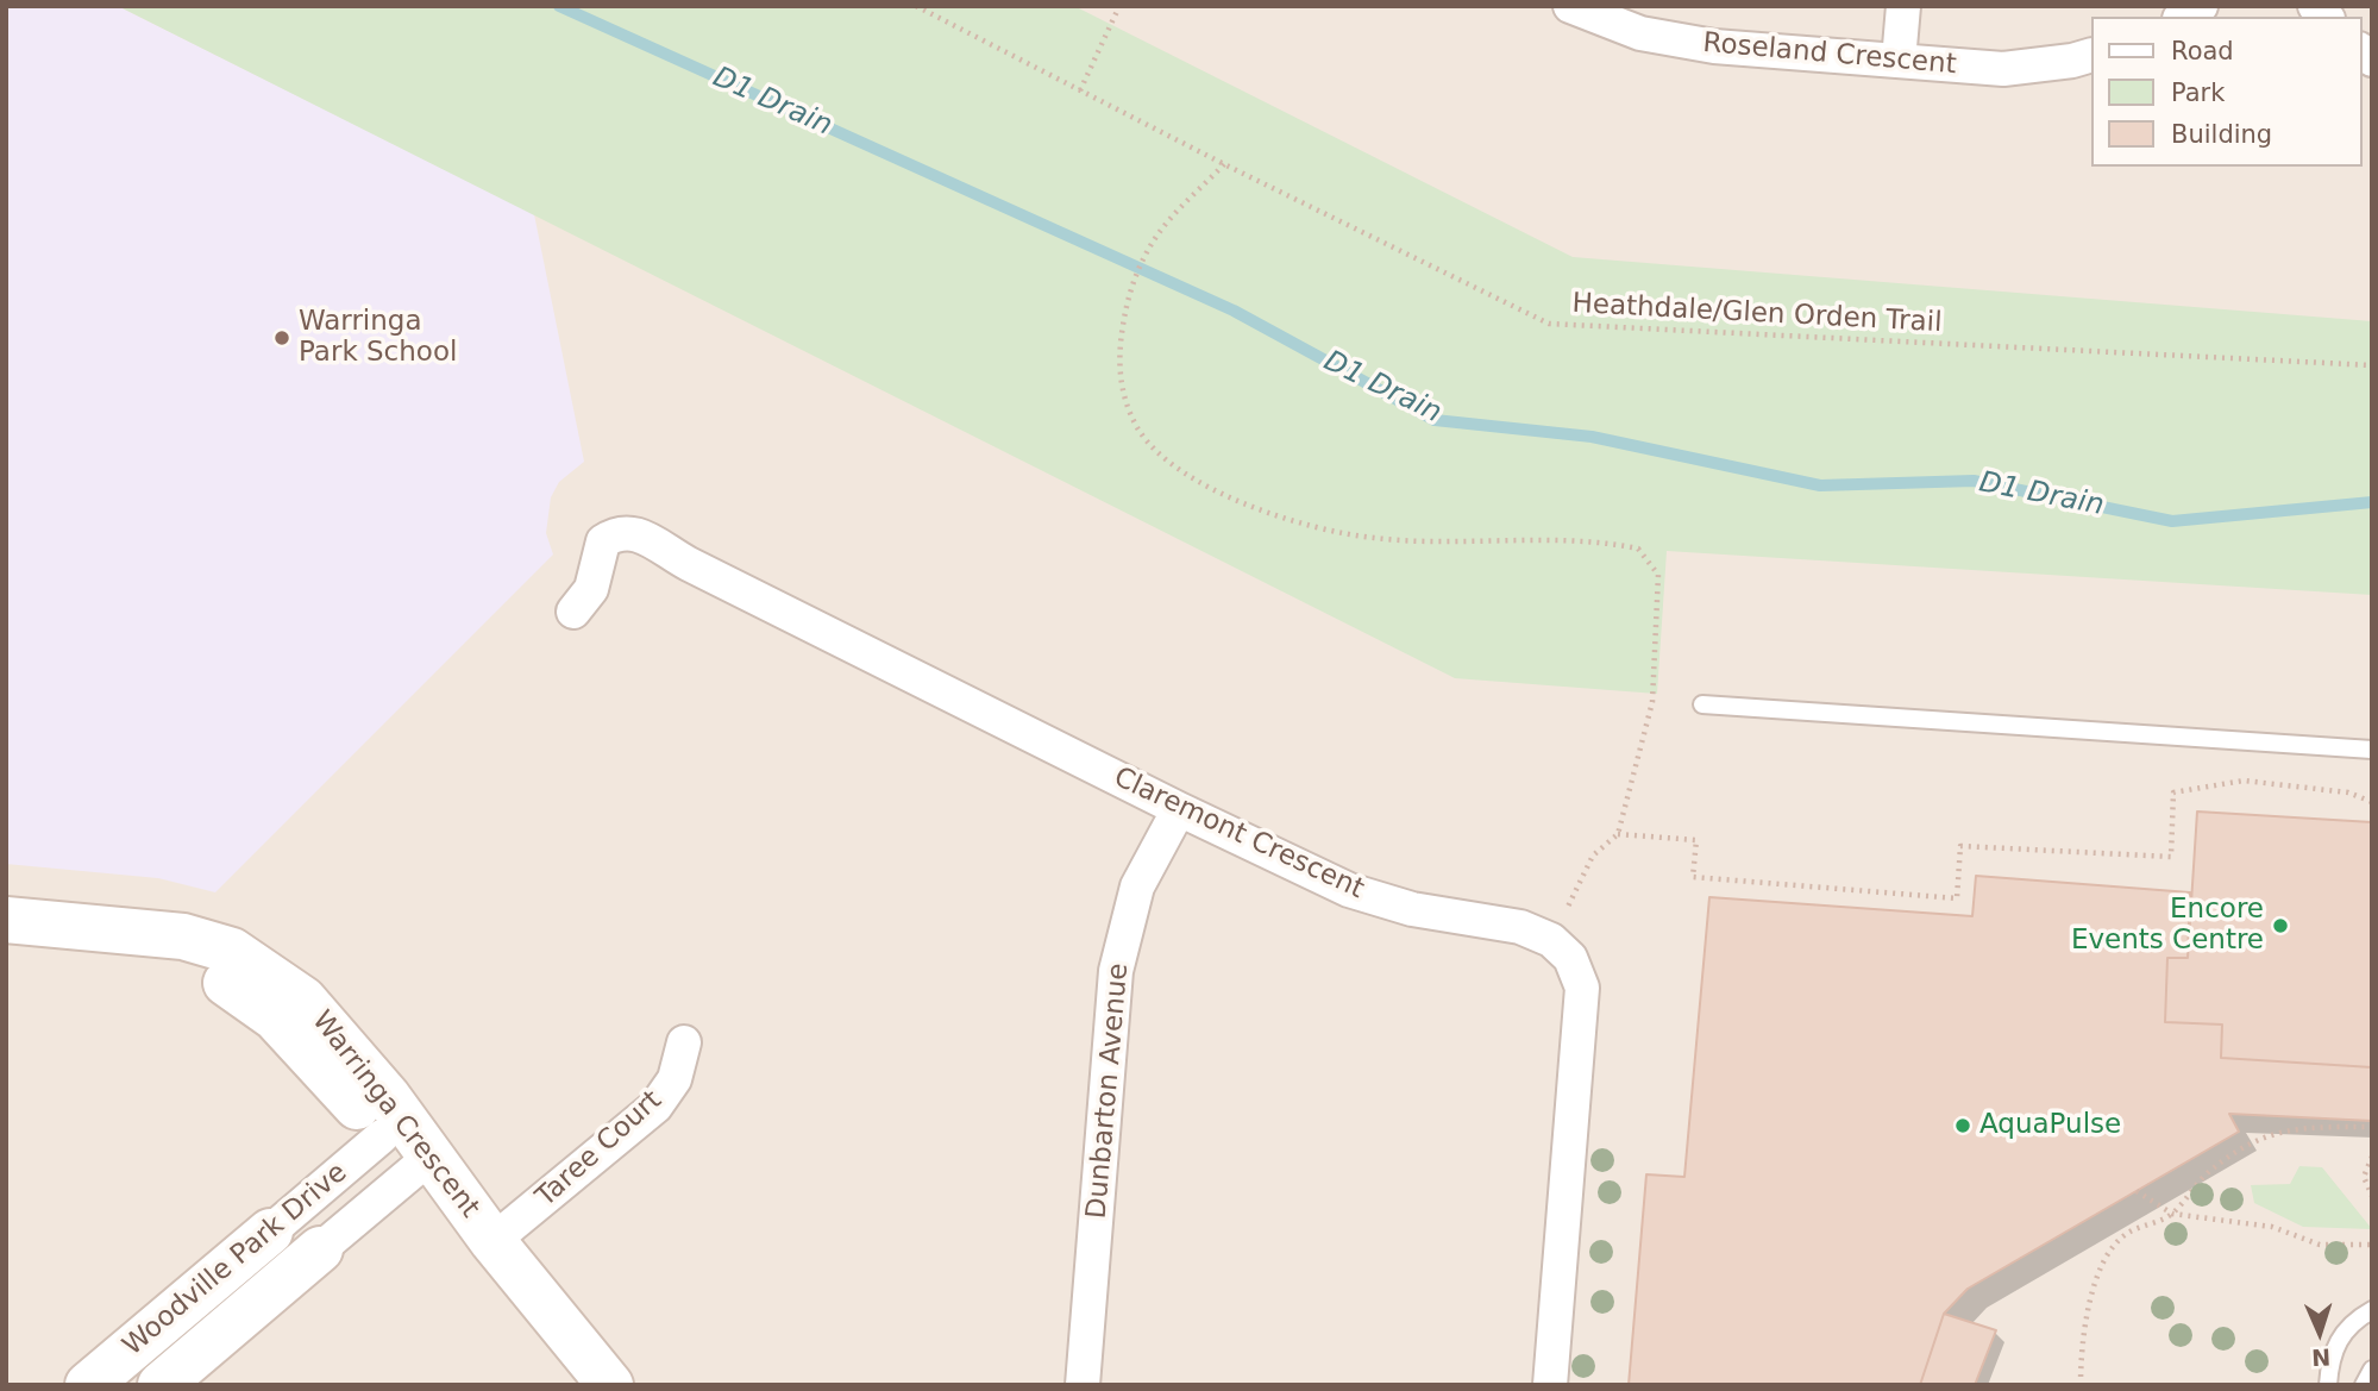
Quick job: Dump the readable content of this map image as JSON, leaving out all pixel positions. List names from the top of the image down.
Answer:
{
  "streets": {
    "street": [
      "Roseland Crescent",
      "Claremont Crescent",
      "Dunbarton Avenue",
      "Warringa Crescent",
      "Taree Court",
      "Woodville Park Drive"
    ],
    "path": ["Heathdale/Glen Orden Trail"]
  },
  "crossings": [
    ["Claremont Crescent", "Dunbarton Avenue"],
    ["Warringa Crescent", "Taree Court"],
    ["Warringa Crescent", "Woodville Park Drive"]
  ],
  "water": ["D1 Drain"],
  "places": ["Warringa Park School", "Encore Events Centre", "AquaPulse"],
  "legend": ["Road", "Park", "Building"],
  "north": "bottom"
}
